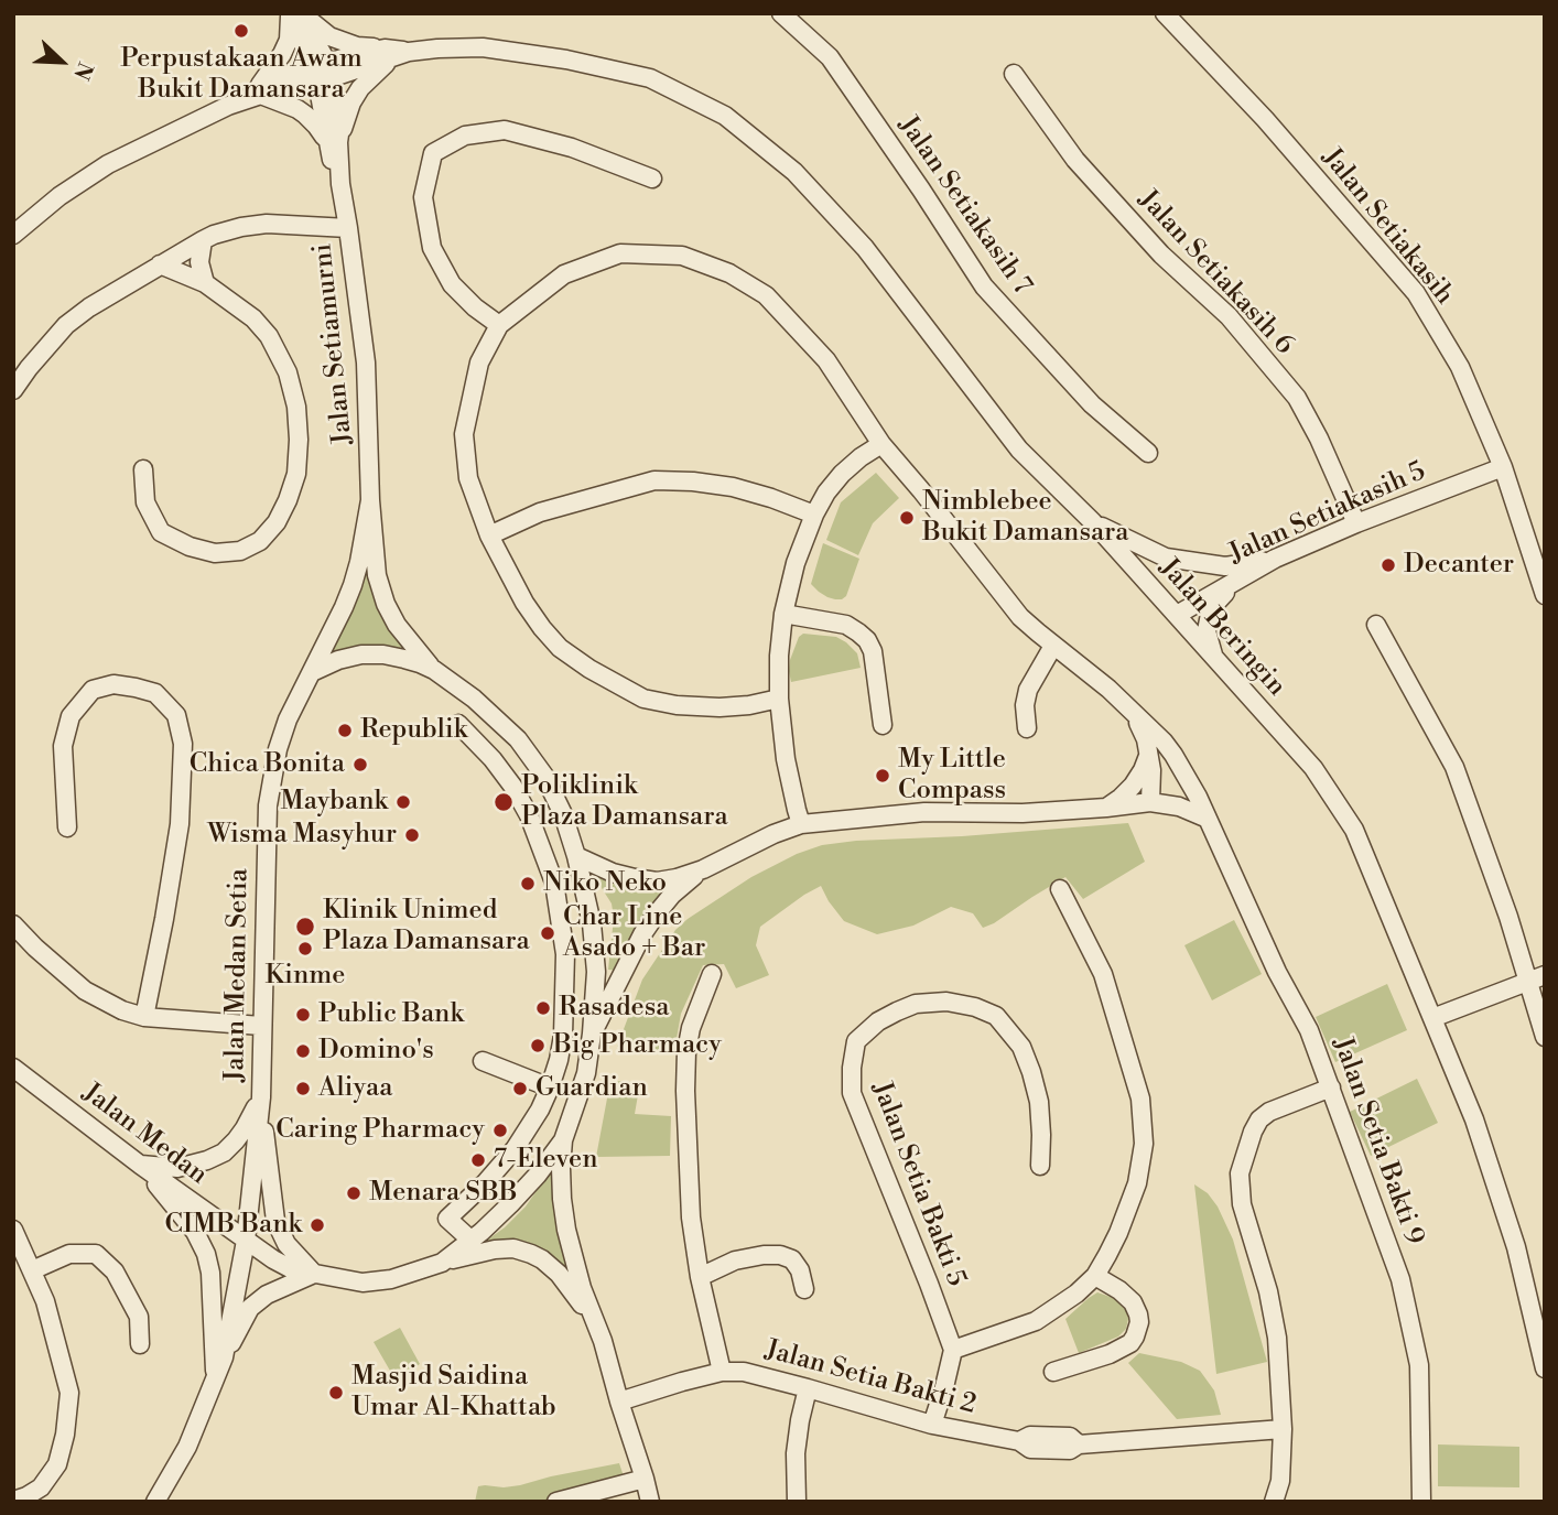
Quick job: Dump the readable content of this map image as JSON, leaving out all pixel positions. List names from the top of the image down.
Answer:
{
  "streets": {
    "street": [
      "Jalan Setiakasih 7",
      "Jalan Setiakasih",
      "Jalan Setiakasih 6",
      "Jalan Setiamurni",
      "Jalan Setiakasih 5",
      "Jalan Beringin",
      "Jalan Medan Setia",
      "Jalan Medan",
      "Jalan Setia Bakti 9",
      "Jalan Setia Bakti 5",
      "Jalan Setia Bakti 2"
    ]
  },
  "crossings": [
    ["Jalan Setiakasih", "Jalan Setiakasih 5"],
    ["Jalan Setiakasih 6", "Jalan Setiakasih 5"],
    ["Jalan Setiamurni", "Jalan Beringin"],
    ["Jalan Setiamurni", "Jalan Medan Setia"],
    ["Jalan Setiakasih 5", "Jalan Beringin"],
    ["Jalan Medan Setia", "Jalan Medan"]
  ],
  "places": [
    "Perpustakaan Awam Bukit Damansara",
    "Nimblebee Bukit Damansara",
    "Decanter",
    "Republik",
    "Chica Bonita",
    "My Little Compass",
    "Maybank",
    "Poliklinik Plaza Damansara",
    "Wisma Masyhur",
    "Niko Neko",
    "Klinik Unimed Plaza Damansara",
    "Char Line Asado + Bar",
    "Kinme",
    "Rasadesa",
    "Public Bank",
    "Big Pharmacy",
    "Domino's",
    "Aliyaa",
    "Guardian",
    "Caring Pharmacy",
    "7-Eleven",
    "Menara SBB",
    "CIMB Bank",
    "Masjid Saidina Umar Al-Khattab"
  ],
  "north": "bottom right"
}
